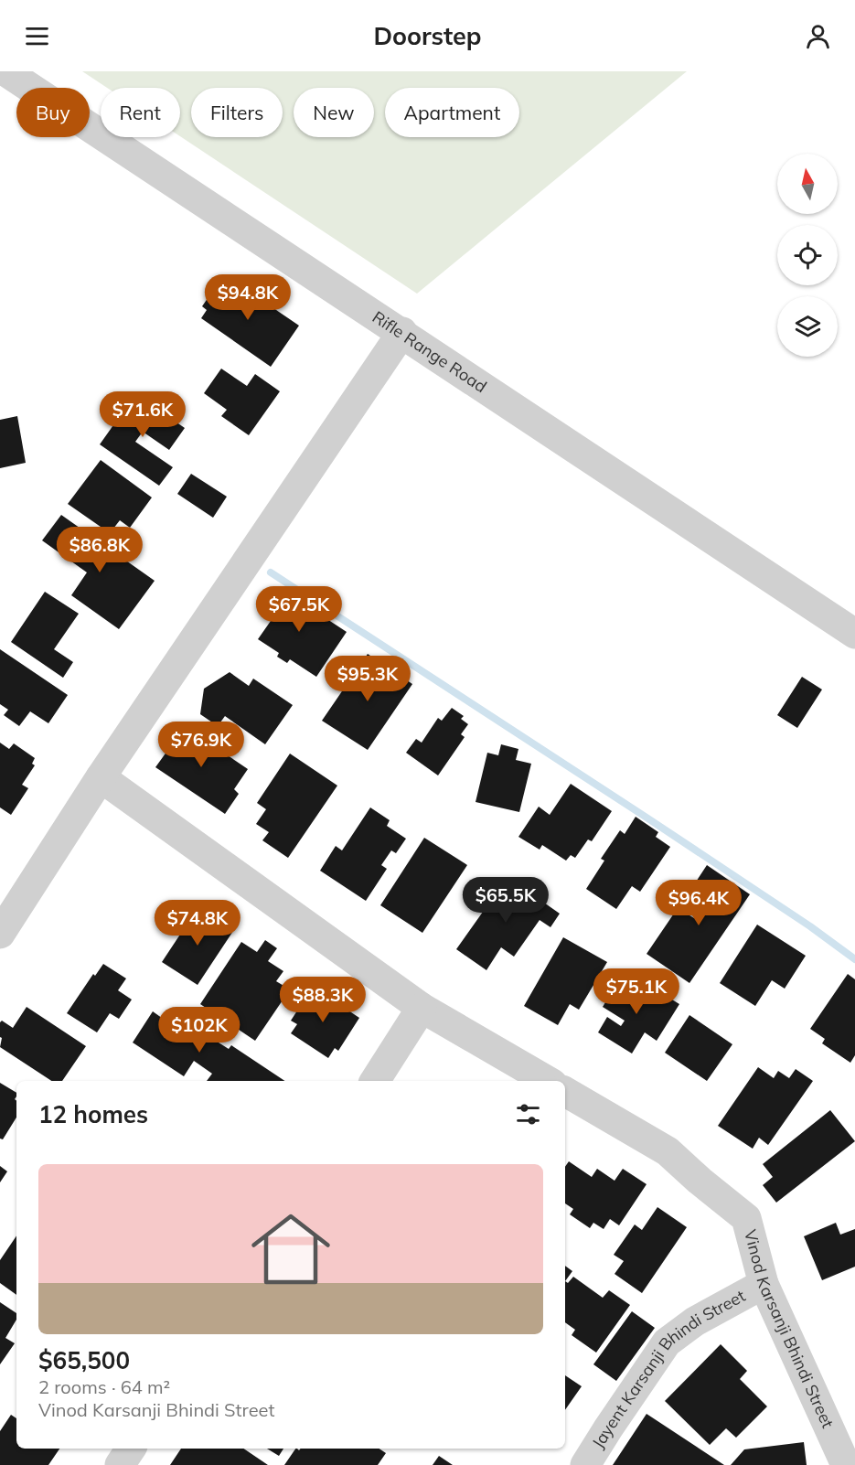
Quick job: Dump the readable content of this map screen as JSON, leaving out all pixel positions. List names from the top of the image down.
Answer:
{
  "streets": {
    "street": ["Rifle Range Road", "Vinod Karsanji Bhindi Street", "Jayent Karsanji Bhindi Street"]
  },
  "crossings": [
    ["Vinod Karsanji Bhindi Street", "Jayent Karsanji Bhindi Street"]
  ],
  "north": "top",
  "page": {
    "header": "Doorstep",
    "chip": [
      "Buy",
      "Rent",
      "Filters",
      "New",
      "Apartment"
    ],
    "price": [
      "$94.8K",
      "$71.6K",
      "$86.8K",
      "$67.5K",
      "$95.3K",
      "$76.9K",
      "$65.5K",
      "$96.4K",
      "$74.8K",
      "$75.1K",
      "$88.3K",
      "$102K"
    ],
    "heading": "12 homes",
    "list": [
      {
        "name": "$65,500",
        "note": "2 rooms · 64 m² · Vinod Karsanji Bhindi Street"
      }
    ]
  }
}
